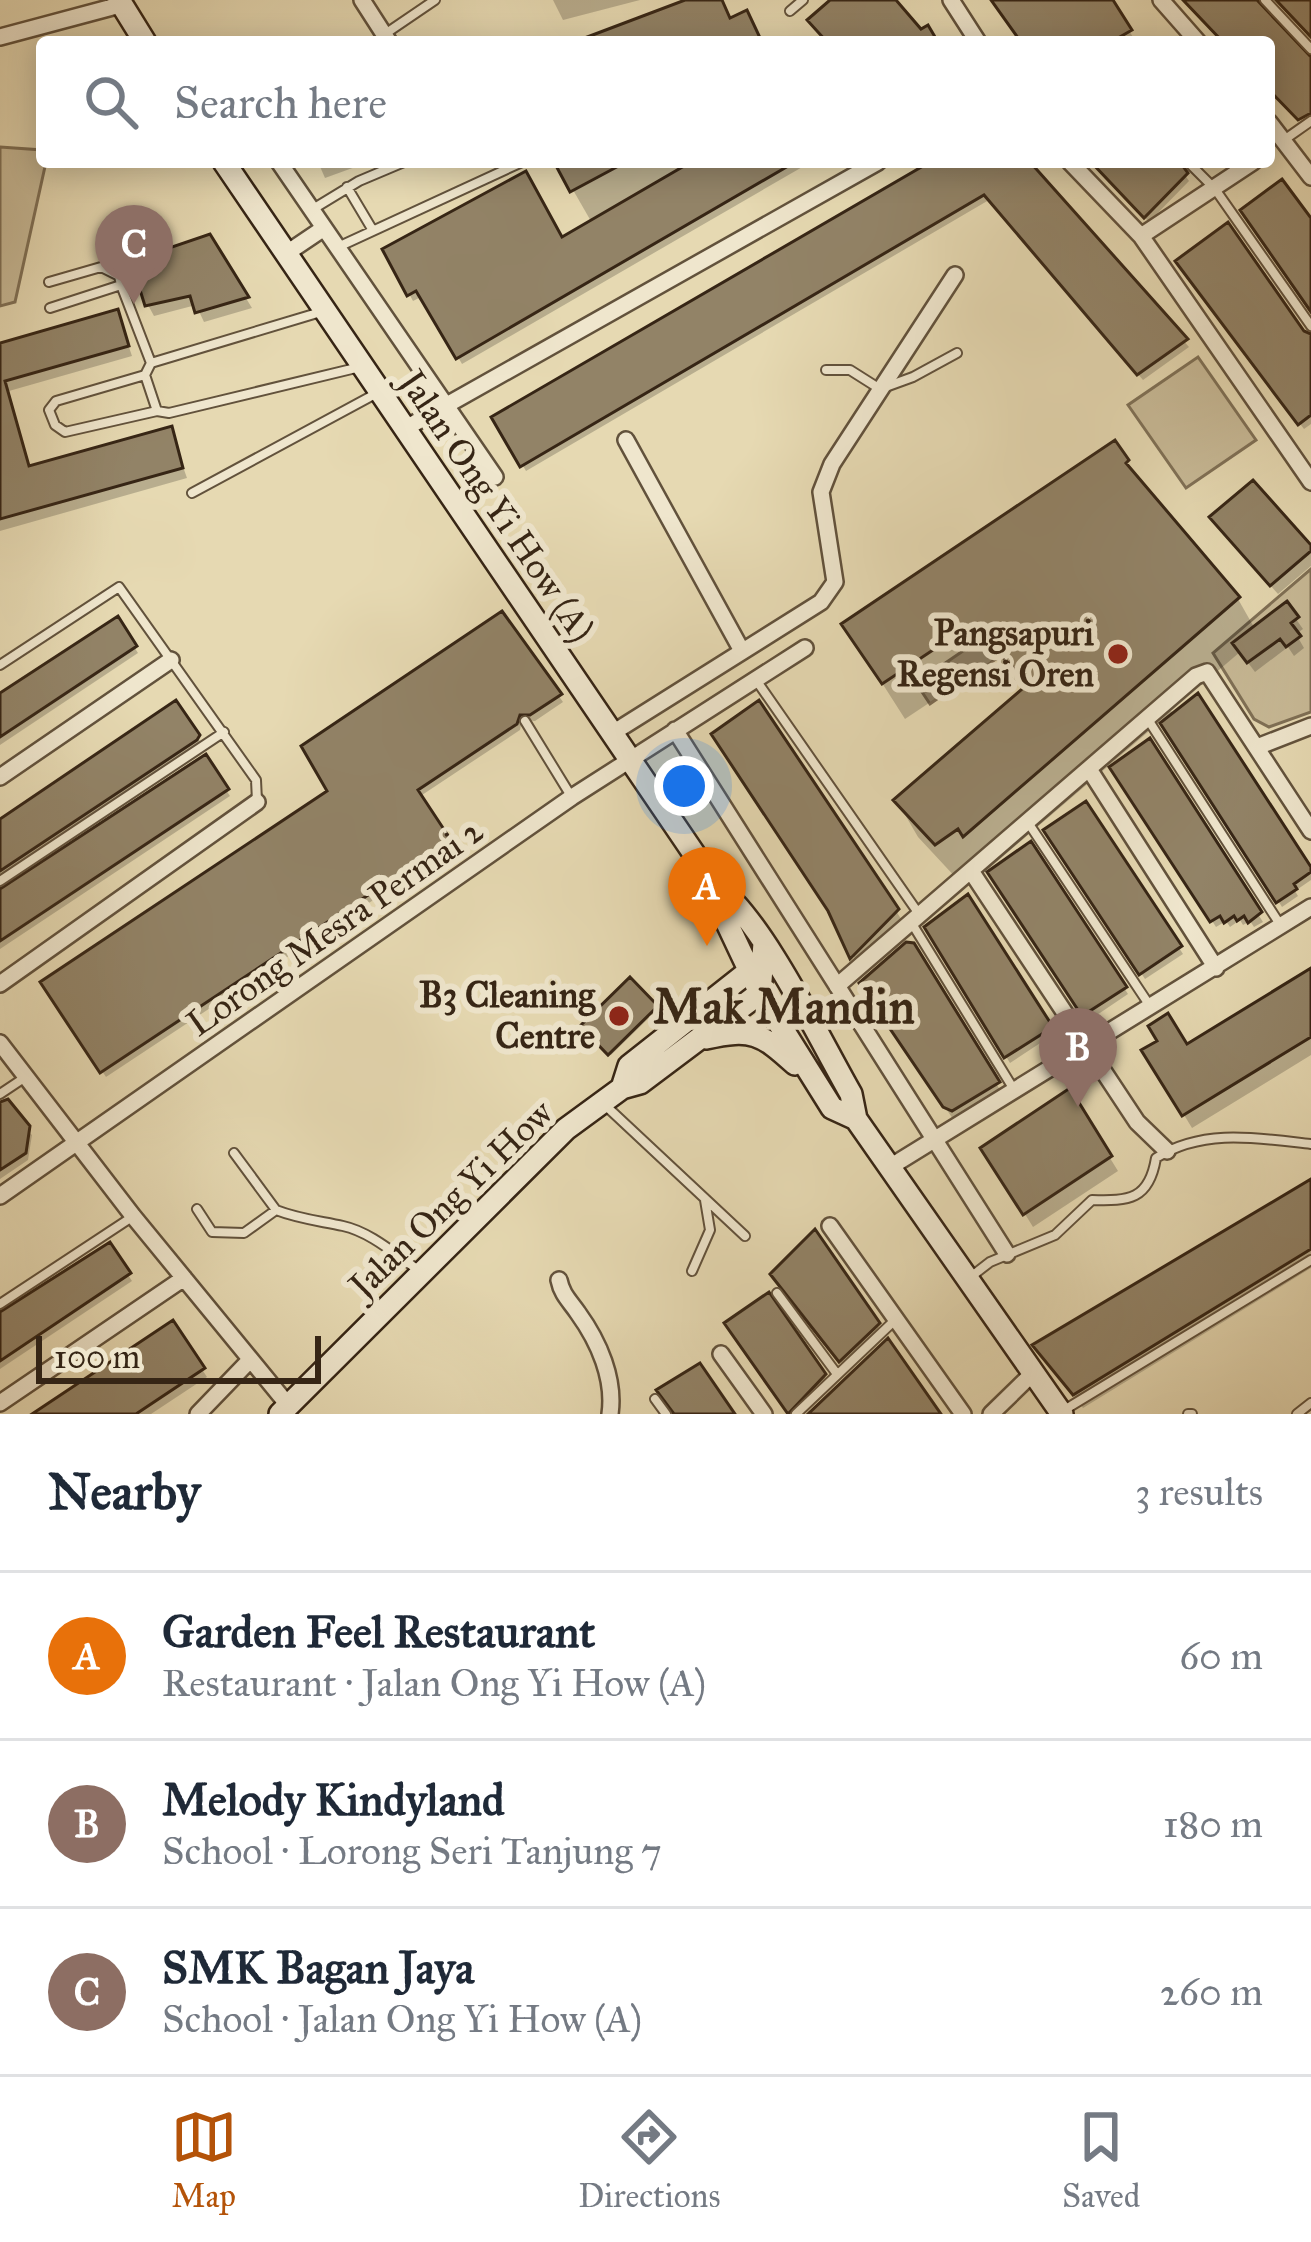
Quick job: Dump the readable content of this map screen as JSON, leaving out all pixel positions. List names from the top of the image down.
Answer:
{
  "streets": {
    "main road": ["Jalan Ong Yi How (A)", "Jalan Ong Yi How"],
    "street": ["Lorong Mesra Permai 2"]
  },
  "crossings": [
    ["Jalan Ong Yi How (A)", "Lorong Mesra Permai 2"],
    ["Jalan Ong Yi How (A)", "Jalan Ong Yi How"]
  ],
  "districts": ["Mak Mandin"],
  "places": ["Pangsapuri Regensi Oren", "B3 Cleaning Centre"],
  "scale_bar": "100 m",
  "page": {
    "search": "Search here",
    "pins": ["C", "A", "B"],
    "scale": "100 m",
    "heading": ["Nearby", "3 results"],
    "list": [
      {
        "mark": "A",
        "name": "Garden Feel Restaurant",
        "note": "Restaurant · Jalan Ong Yi How (A)",
        "value": "60 m"
      },
      {
        "mark": "B",
        "name": "Melody Kindyland",
        "note": "School · Lorong Seri Tanjung 7",
        "value": "180 m"
      },
      {
        "mark": "C",
        "name": "SMK Bagan Jaya",
        "note": "School · Jalan Ong Yi How (A)",
        "value": "260 m"
      }
    ],
    "nav": ["Map", "Directions", "Saved"]
  }
}
